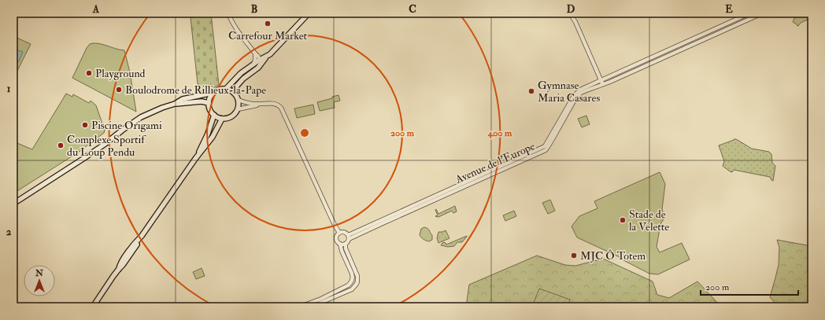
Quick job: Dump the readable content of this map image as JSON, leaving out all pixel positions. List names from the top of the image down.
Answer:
{
  "streets": {
    "street": ["Avenue de l'Europe"]
  },
  "places": [
    "Carrefour Market",
    "Playground",
    "Boulodrome de Rillieux-la-Pape",
    "Gymnase Maria Casares",
    "Piscine Origami",
    "Complexe Sportif du Loup Pendu",
    "Stade de la Velette",
    "MJC Ô Totem"
  ],
  "scale_bar": "200 m",
  "north": "top",
  "grid": {
    "columns": [
      "A",
      "B",
      "C",
      "D",
      "E"
    ],
    "rows": ["1", "2"]
  },
  "rings": ["200 m", "400 m"]
}
